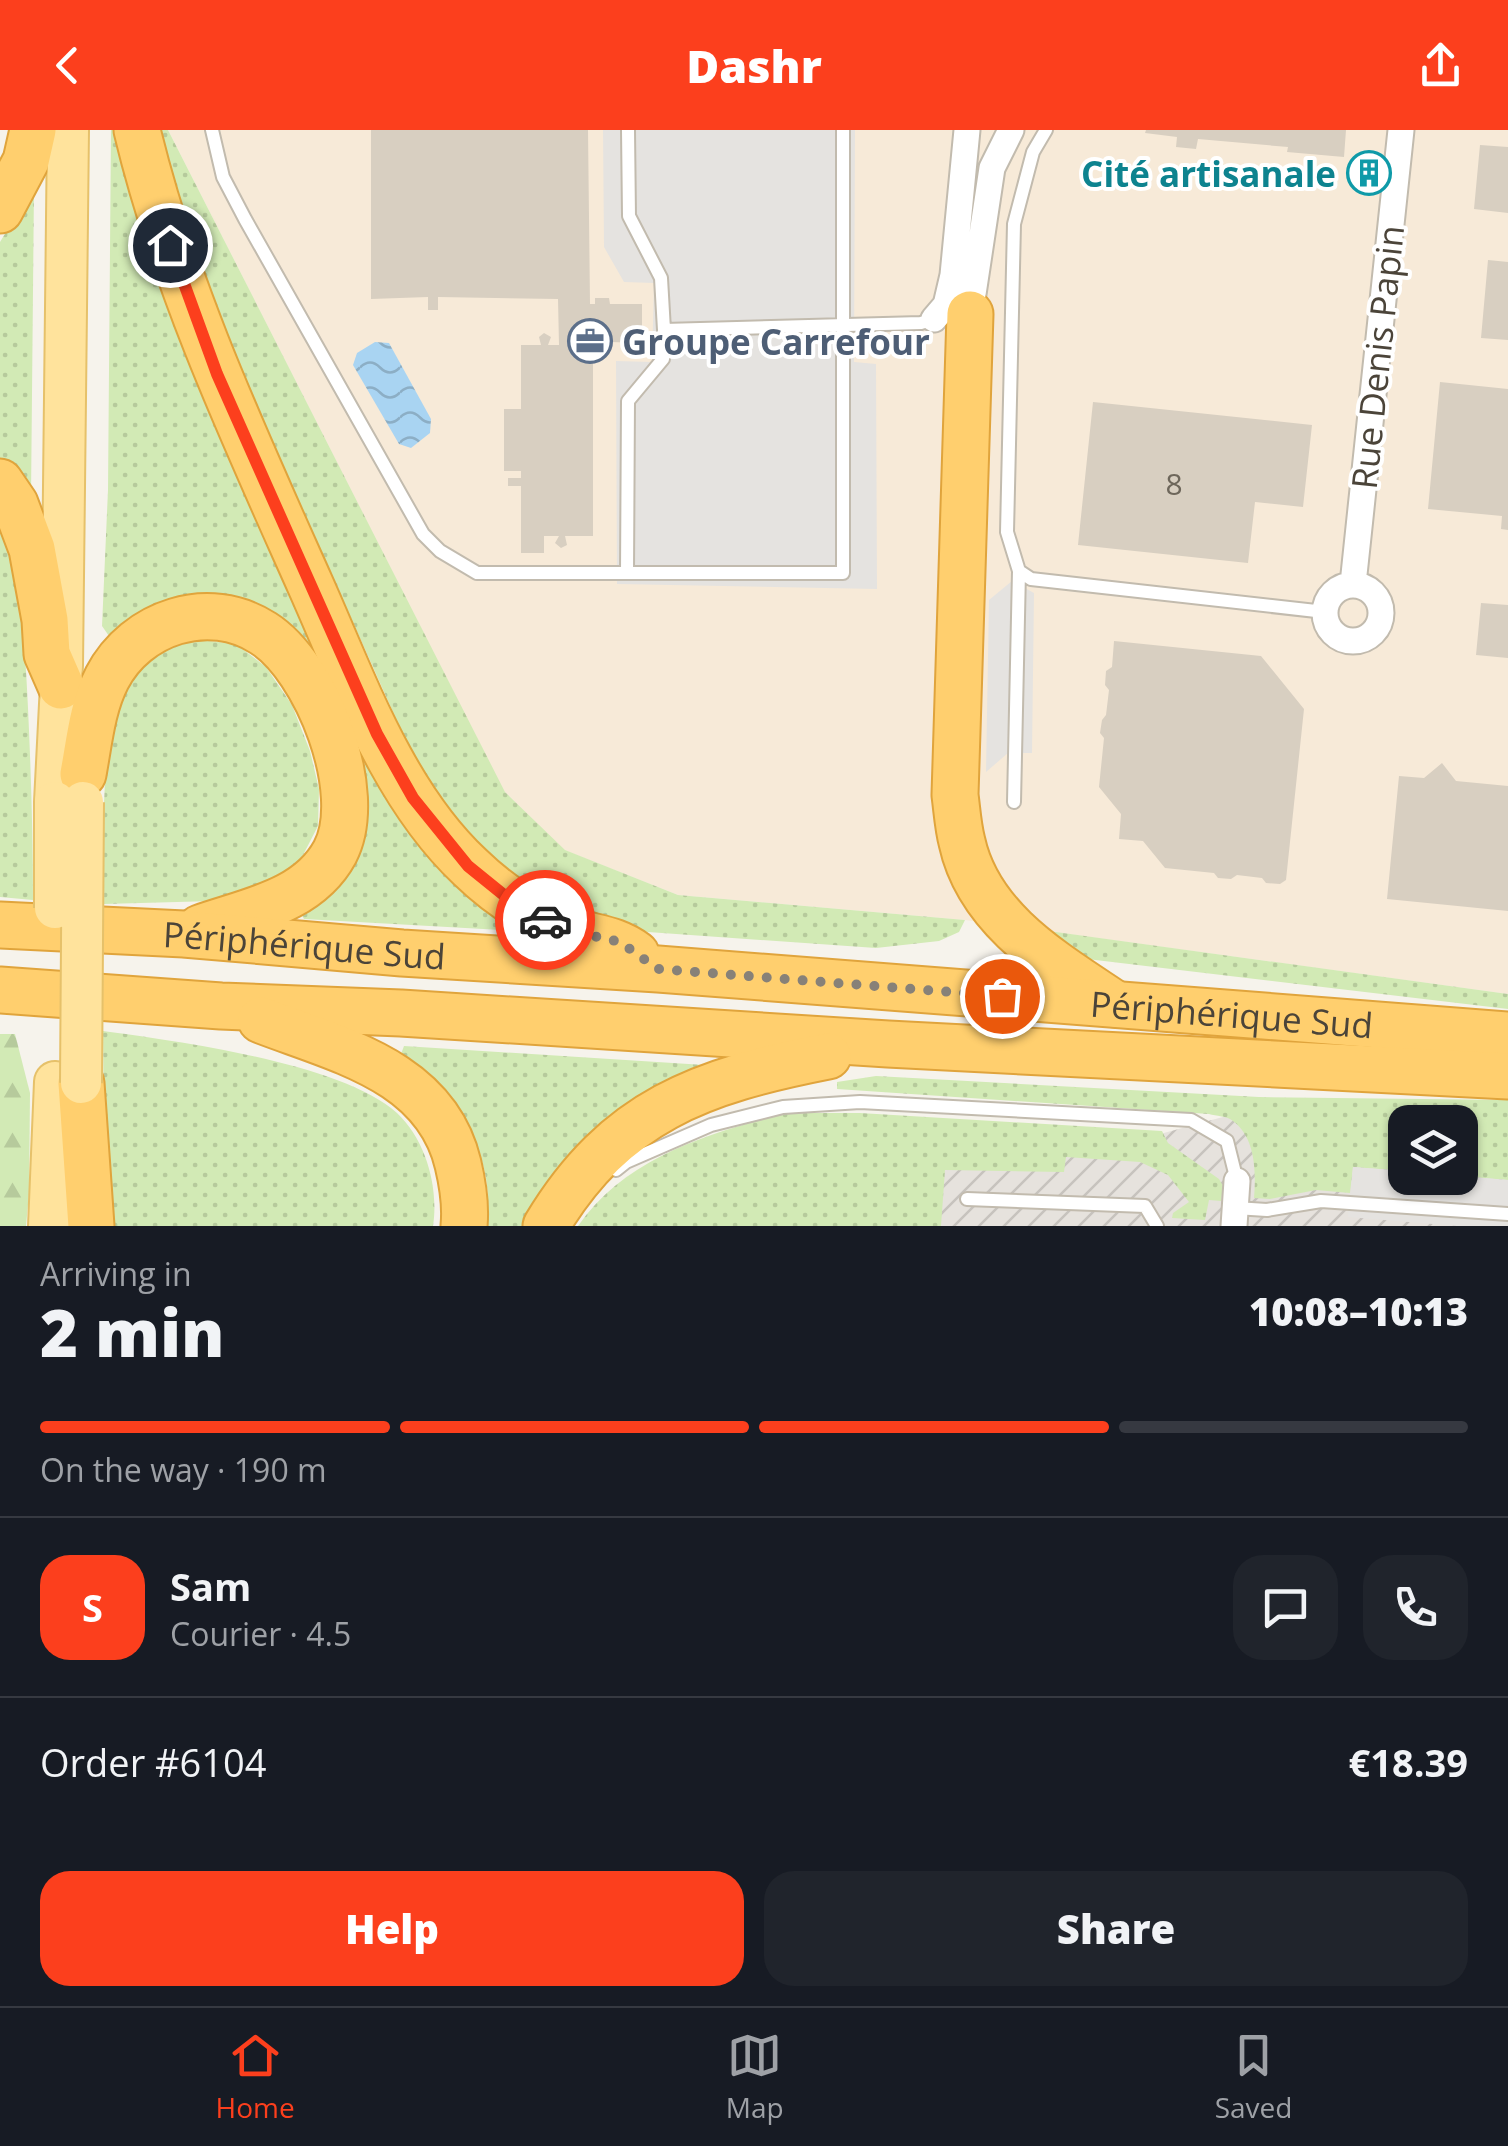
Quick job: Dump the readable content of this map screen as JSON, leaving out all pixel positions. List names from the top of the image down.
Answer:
{
  "streets": {
    "highway": ["Périphérique Sud"],
    "street": ["Rue Denis Papin"]
  },
  "places": {
    "building": ["Cité artisanale"],
    "office": ["Groupe Carrefour"]
  },
  "house_numbers": ["8"],
  "page": {
    "header": "Dashr",
    "heading": ["2 min", "Arriving in", "10:08–10:13"],
    "panel": [
      "Sam",
      "Courier · 4.5",
      "Order #6104",
      "€18.39"
    ],
    "bar": "On the way · 190 m",
    "round": "S",
    "buttons": ["Help", "Share"],
    "tabs": ["Home", "Map", "Saved"]
  }
}
